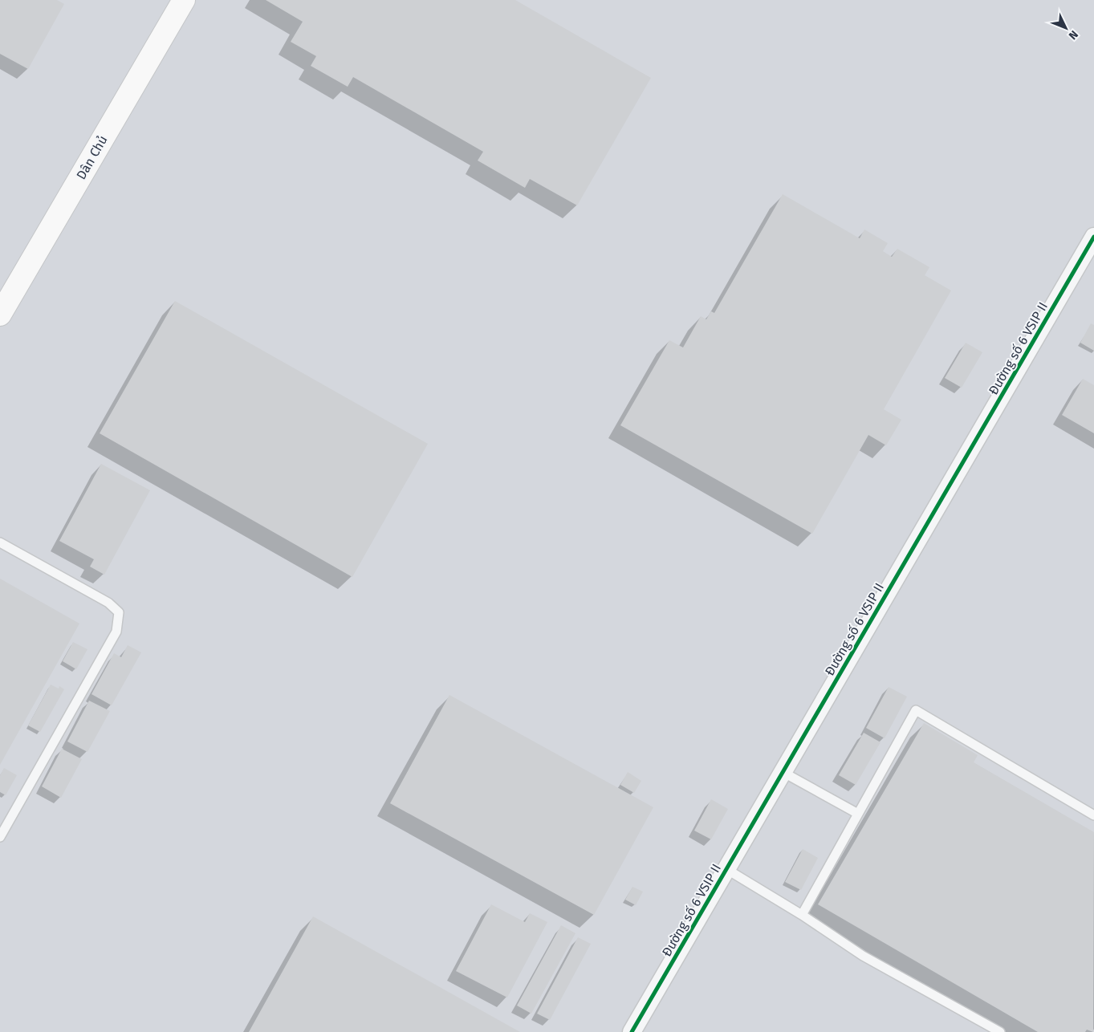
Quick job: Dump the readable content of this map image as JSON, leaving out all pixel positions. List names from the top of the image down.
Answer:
{
  "streets": {
    "main road": ["Dân Chủ"],
    "street": ["Đường số 6 VSIP II"]
  },
  "north": "bottom right"
}
